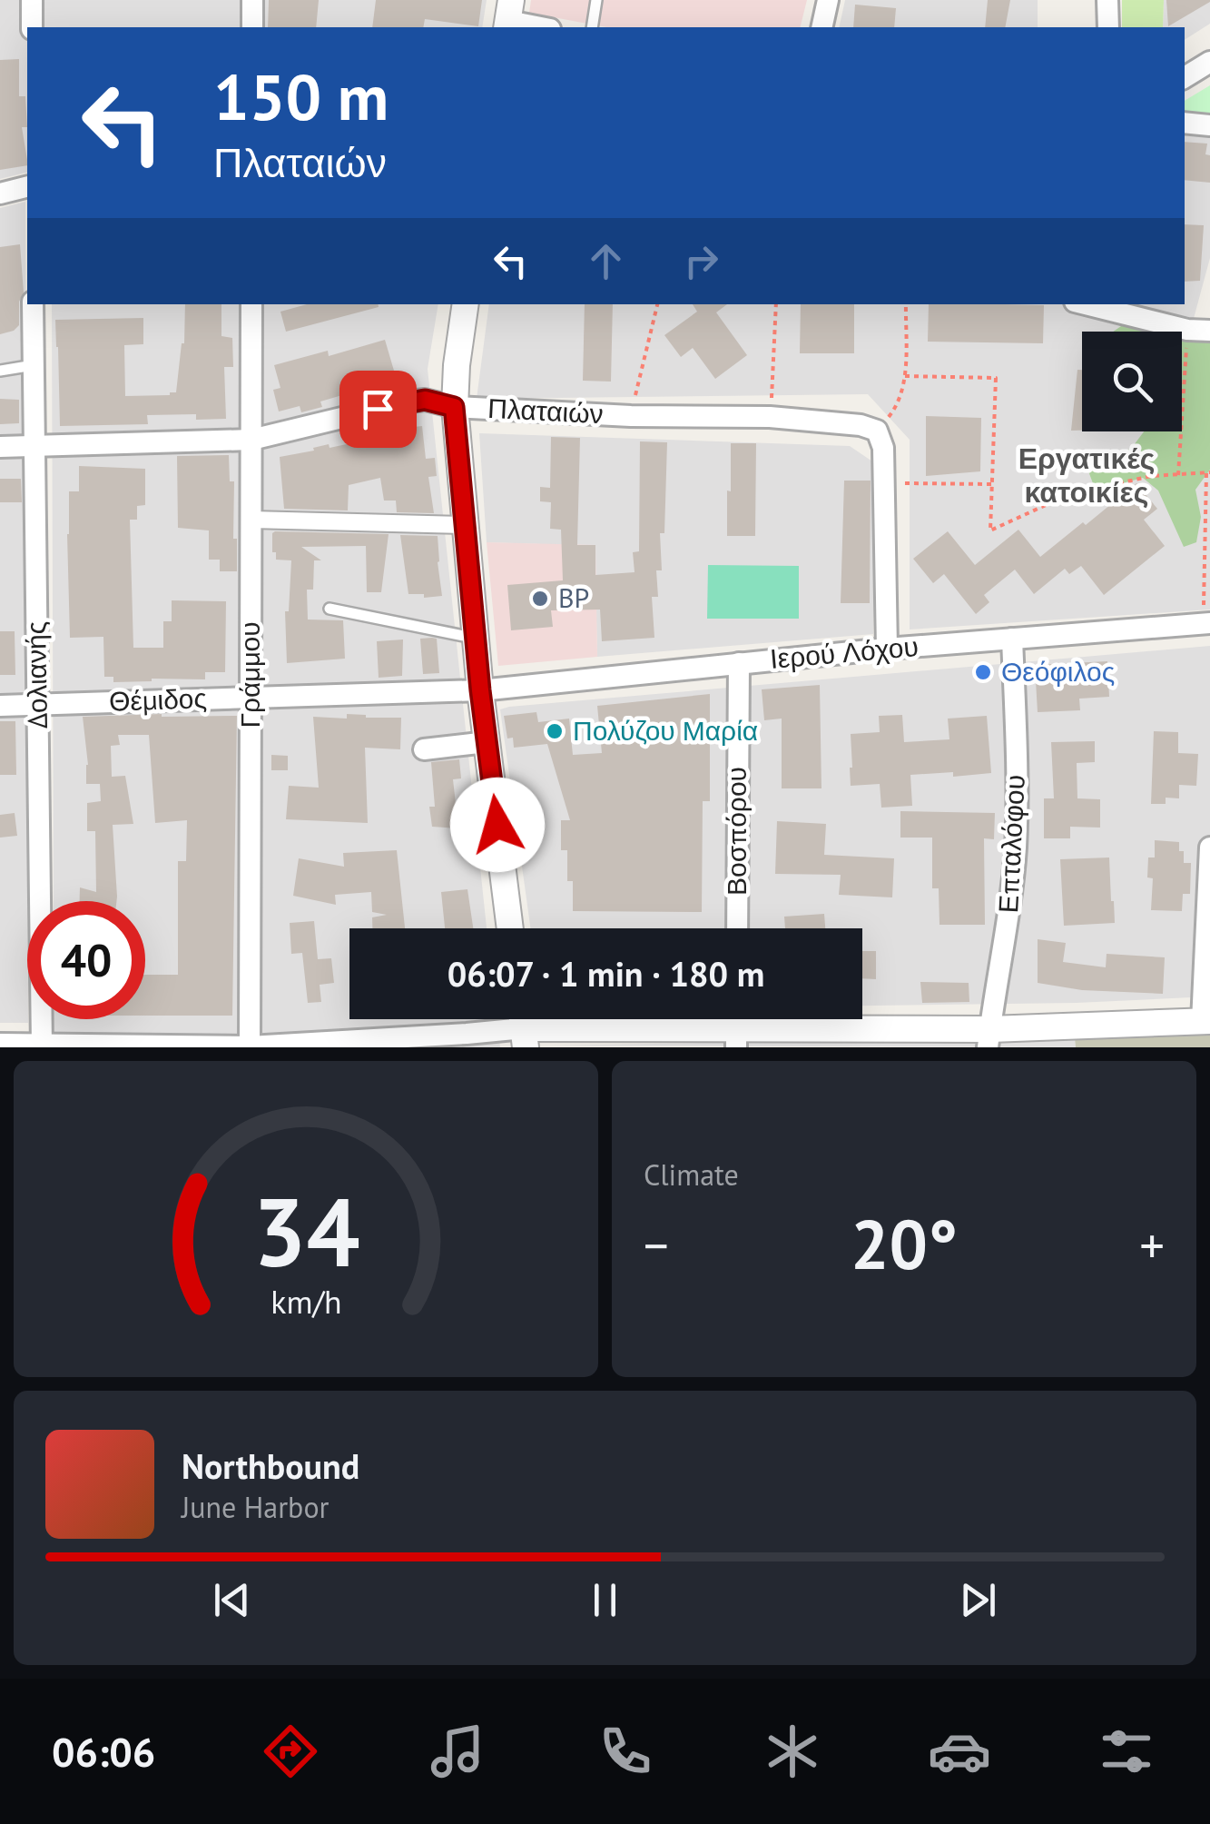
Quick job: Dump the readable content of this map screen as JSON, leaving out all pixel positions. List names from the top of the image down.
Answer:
{
  "streets": {
    "street": [
      "Πλαταιών",
      "Ιερού Λόχου",
      "Δολιανής",
      "Γράμμου",
      "Θέμιδος",
      "Βοσπόρου",
      "Επταλόφου"
    ]
  },
  "crossings": [
    ["Πλαταιών", "Δολιανής"],
    ["Πλαταιών", "Γράμμου"],
    ["Ιερού Λόχου", "Θέμιδος"],
    ["Ιερού Λόχου", "Βοσπόρου"],
    ["Ιερού Λόχου", "Επταλόφου"],
    ["Δολιανής", "Θέμιδος"],
    ["Γράμμου", "Θέμιδος"]
  ],
  "districts": ["Εργατικές κατοικίες"],
  "places": ["BP", "Θεόφιλος", "Πολύζου Μαρία"],
  "page": {
    "turn": ["150 m", "Πλαταιών"],
    "limit": "40",
    "trip": "06:07 · 1 min · 180 m",
    "tile": "Climate",
    "heat": ["−", "20°", "+"],
    "song": ["Northbound", "June Harbor"],
    "tabs": "06:06",
    "gauge": ["34", "km/h"]
  }
}
